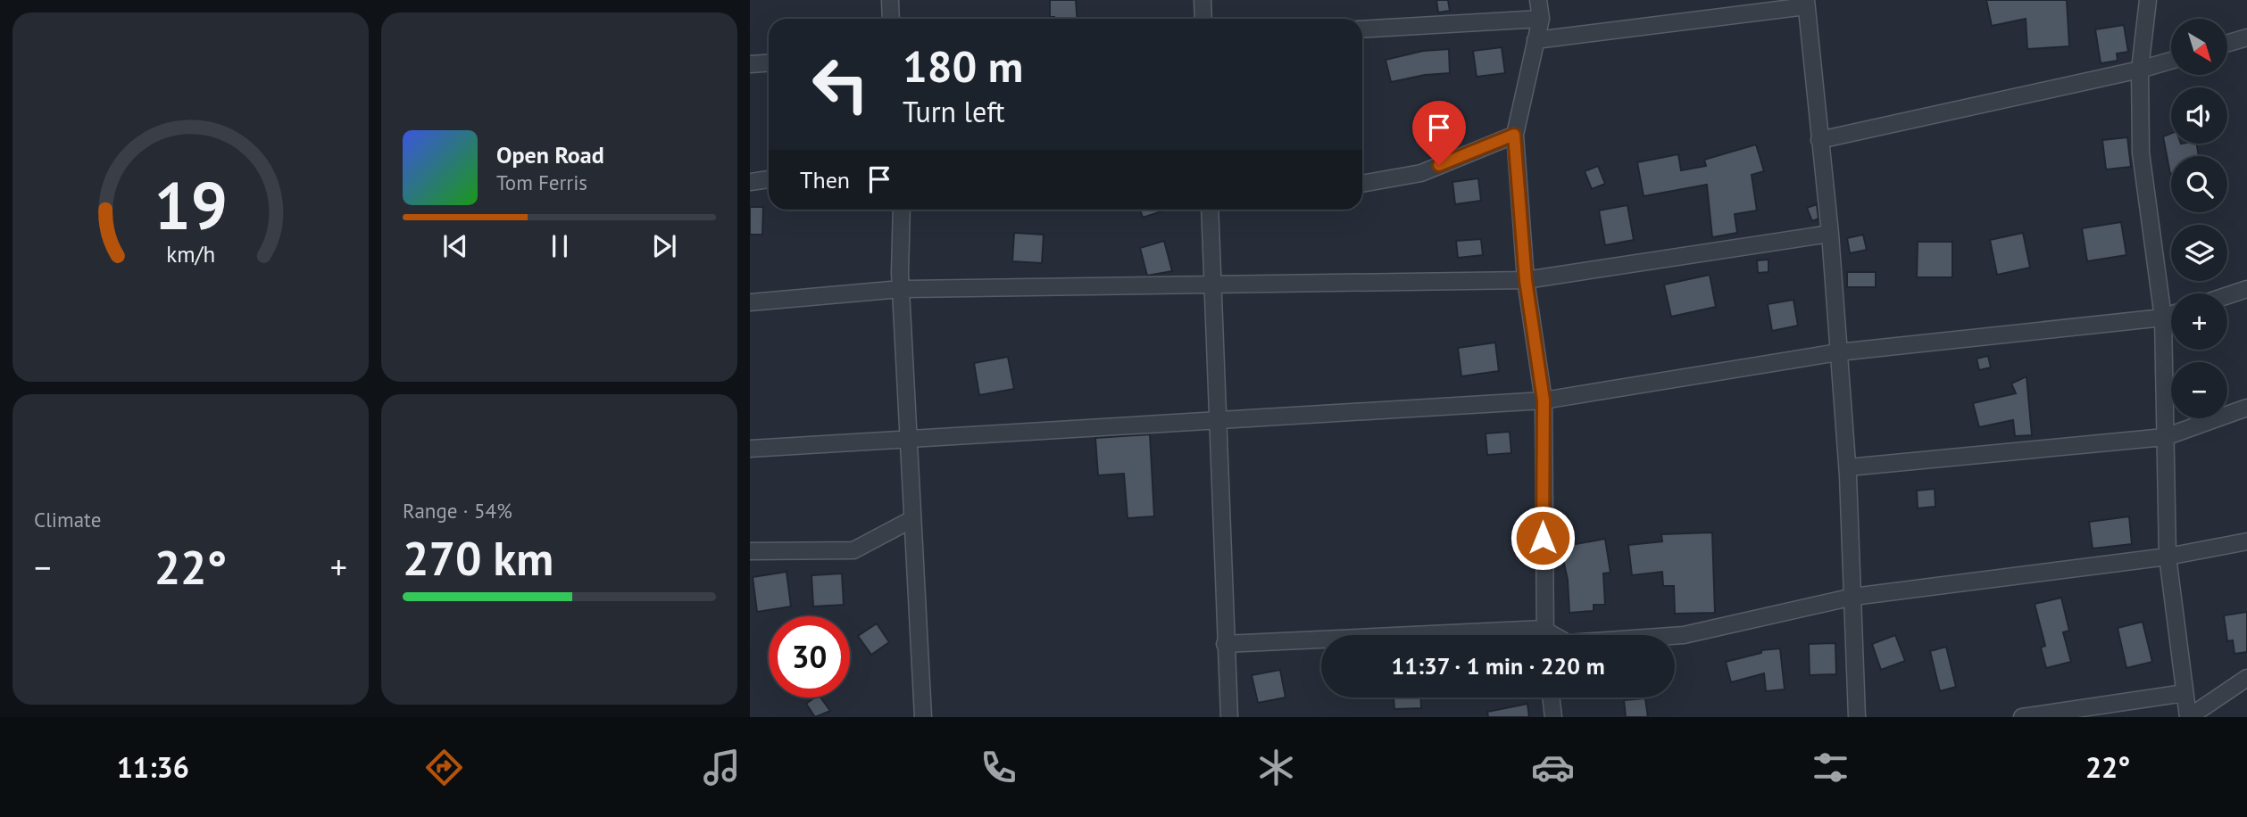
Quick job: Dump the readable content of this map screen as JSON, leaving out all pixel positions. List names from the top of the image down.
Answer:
{
  "north": "bottom right",
  "page": {
    "map_buttons": ["+", "−"],
    "turn": ["180 m", "Turn left"],
    "song": ["Open Road", "Tom Ferris"],
    "then": "Then",
    "tile": [
      "Climate",
      ["Range · 54%", "270 km"]
    ],
    "heat": ["−", "22°", "+"],
    "limit": "30",
    "trip": "11:37 · 1 min · 220 m",
    "tabs": ["11:36", "22°"],
    "gauge": ["19", "km/h"]
  }
}
